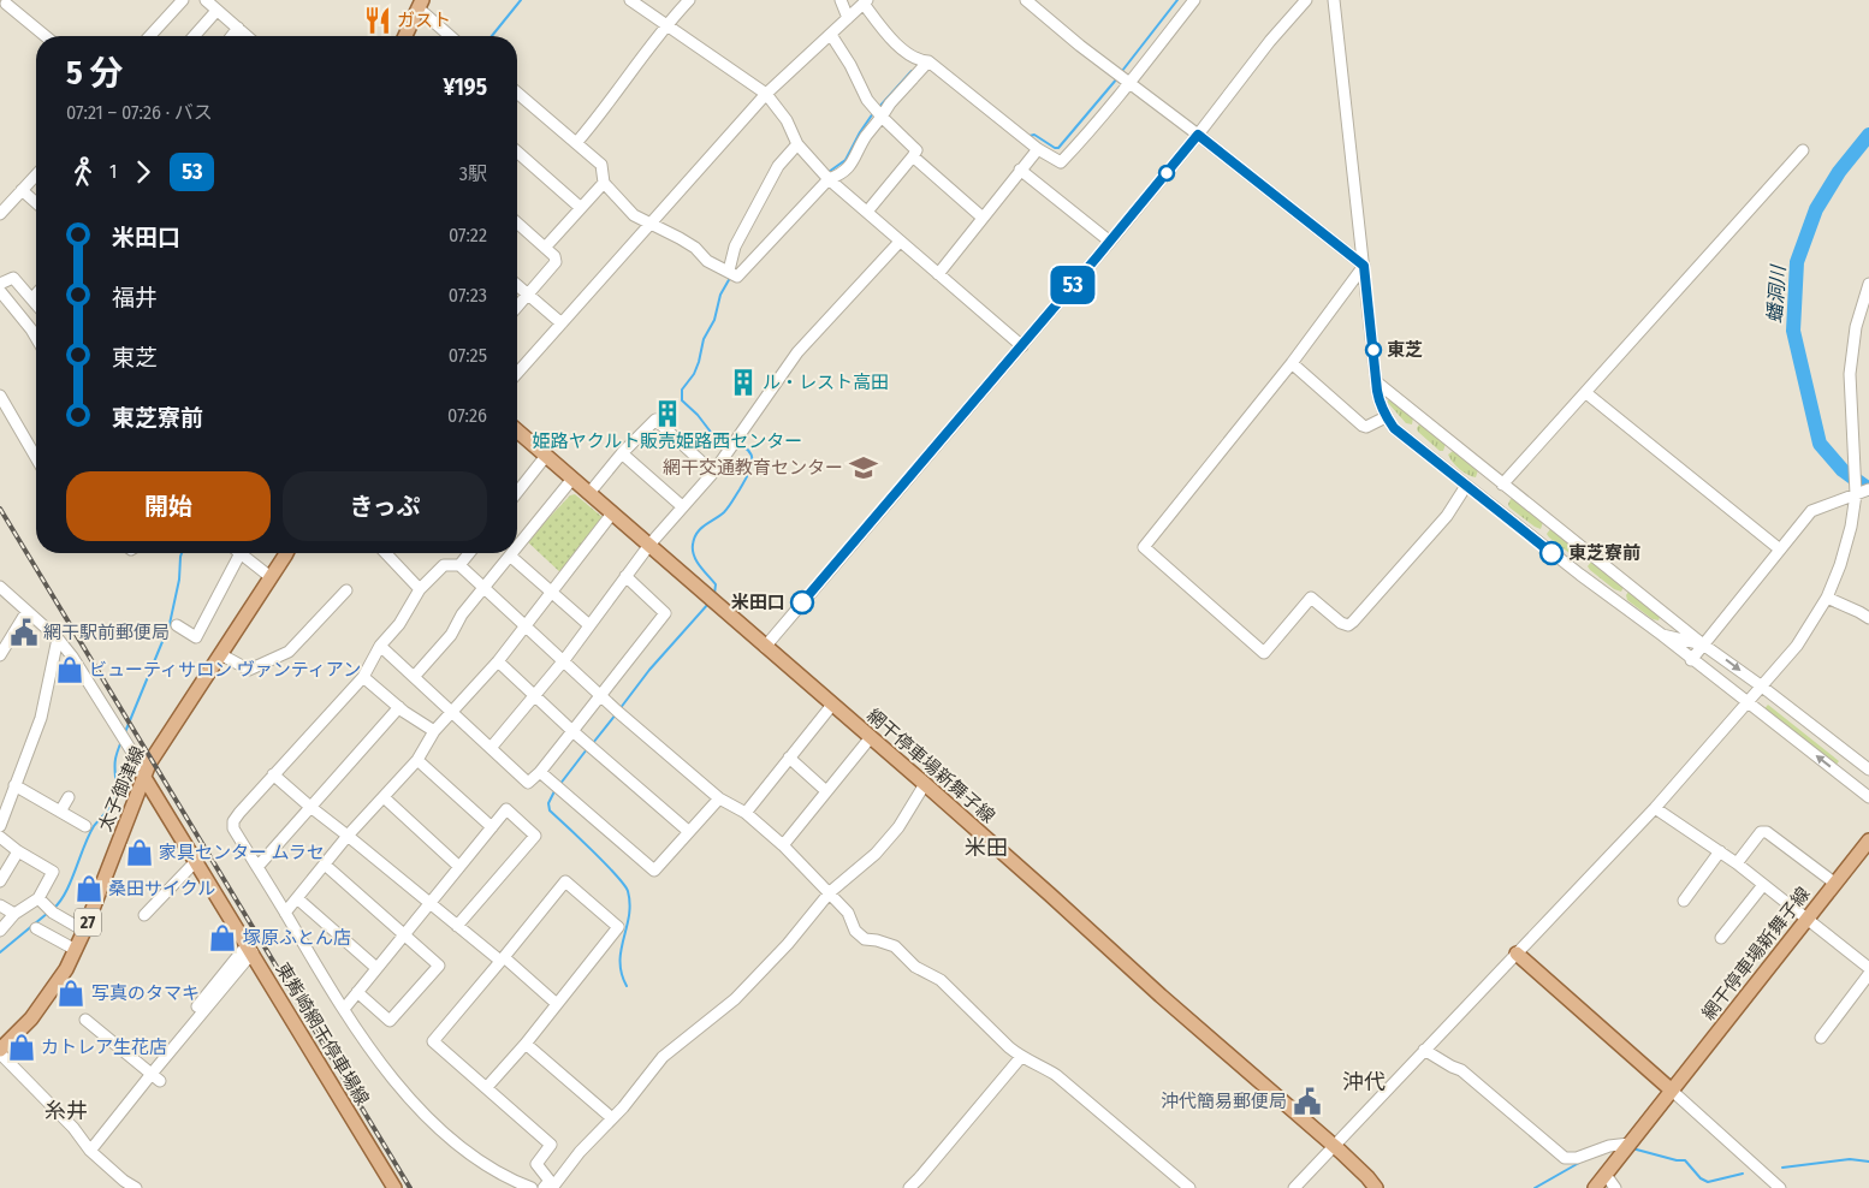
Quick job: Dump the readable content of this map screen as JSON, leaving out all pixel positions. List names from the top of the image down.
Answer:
{
  "streets": {
    "main road": [
      "網干停車場新舞子線",
      "太子御津線",
      "27",
      "東觜崎網干停車場線"
    ]
  },
  "crossings": [
    ["太子御津線", "東觜崎網干停車場線"]
  ],
  "districts": ["米田", "沖代", "糸井"],
  "water": ["蟠洞川"],
  "places": {
    "restaurant": ["ガスト"],
    "other": ["東芝", "東芝寮前", "米田口"],
    "building": ["ル・レスト高田", "姫路ヤクルト販売姫路西センター"],
    "school or university": ["網干交通教育センター"],
    "public building": ["網干駅前郵便局", "沖代簡易郵便局"],
    "shop": [
      "ビューティサロン ヴァンティアン",
      "家具センター ムラセ",
      "桑田サイクル",
      "塚原ふとん店",
      "写真のタマキ",
      "カトレア生花店"
    ]
  },
  "lines": ["bus line 53"],
  "page": {
    "on_map": "53",
    "heading": ["5 分", "07:21 – 07:26 · バス", "¥195"],
    "legs": ["1", "53", "3駅"],
    "list": [
      {
        "name": "米田口",
        "value": "07:22"
      },
      {
        "name": "福井",
        "value": "07:23"
      },
      {
        "name": "東芝",
        "value": "07:25"
      },
      {
        "name": "東芝寮前",
        "value": "07:26"
      }
    ],
    "buttons": ["開始", "きっぷ"]
  }
}
